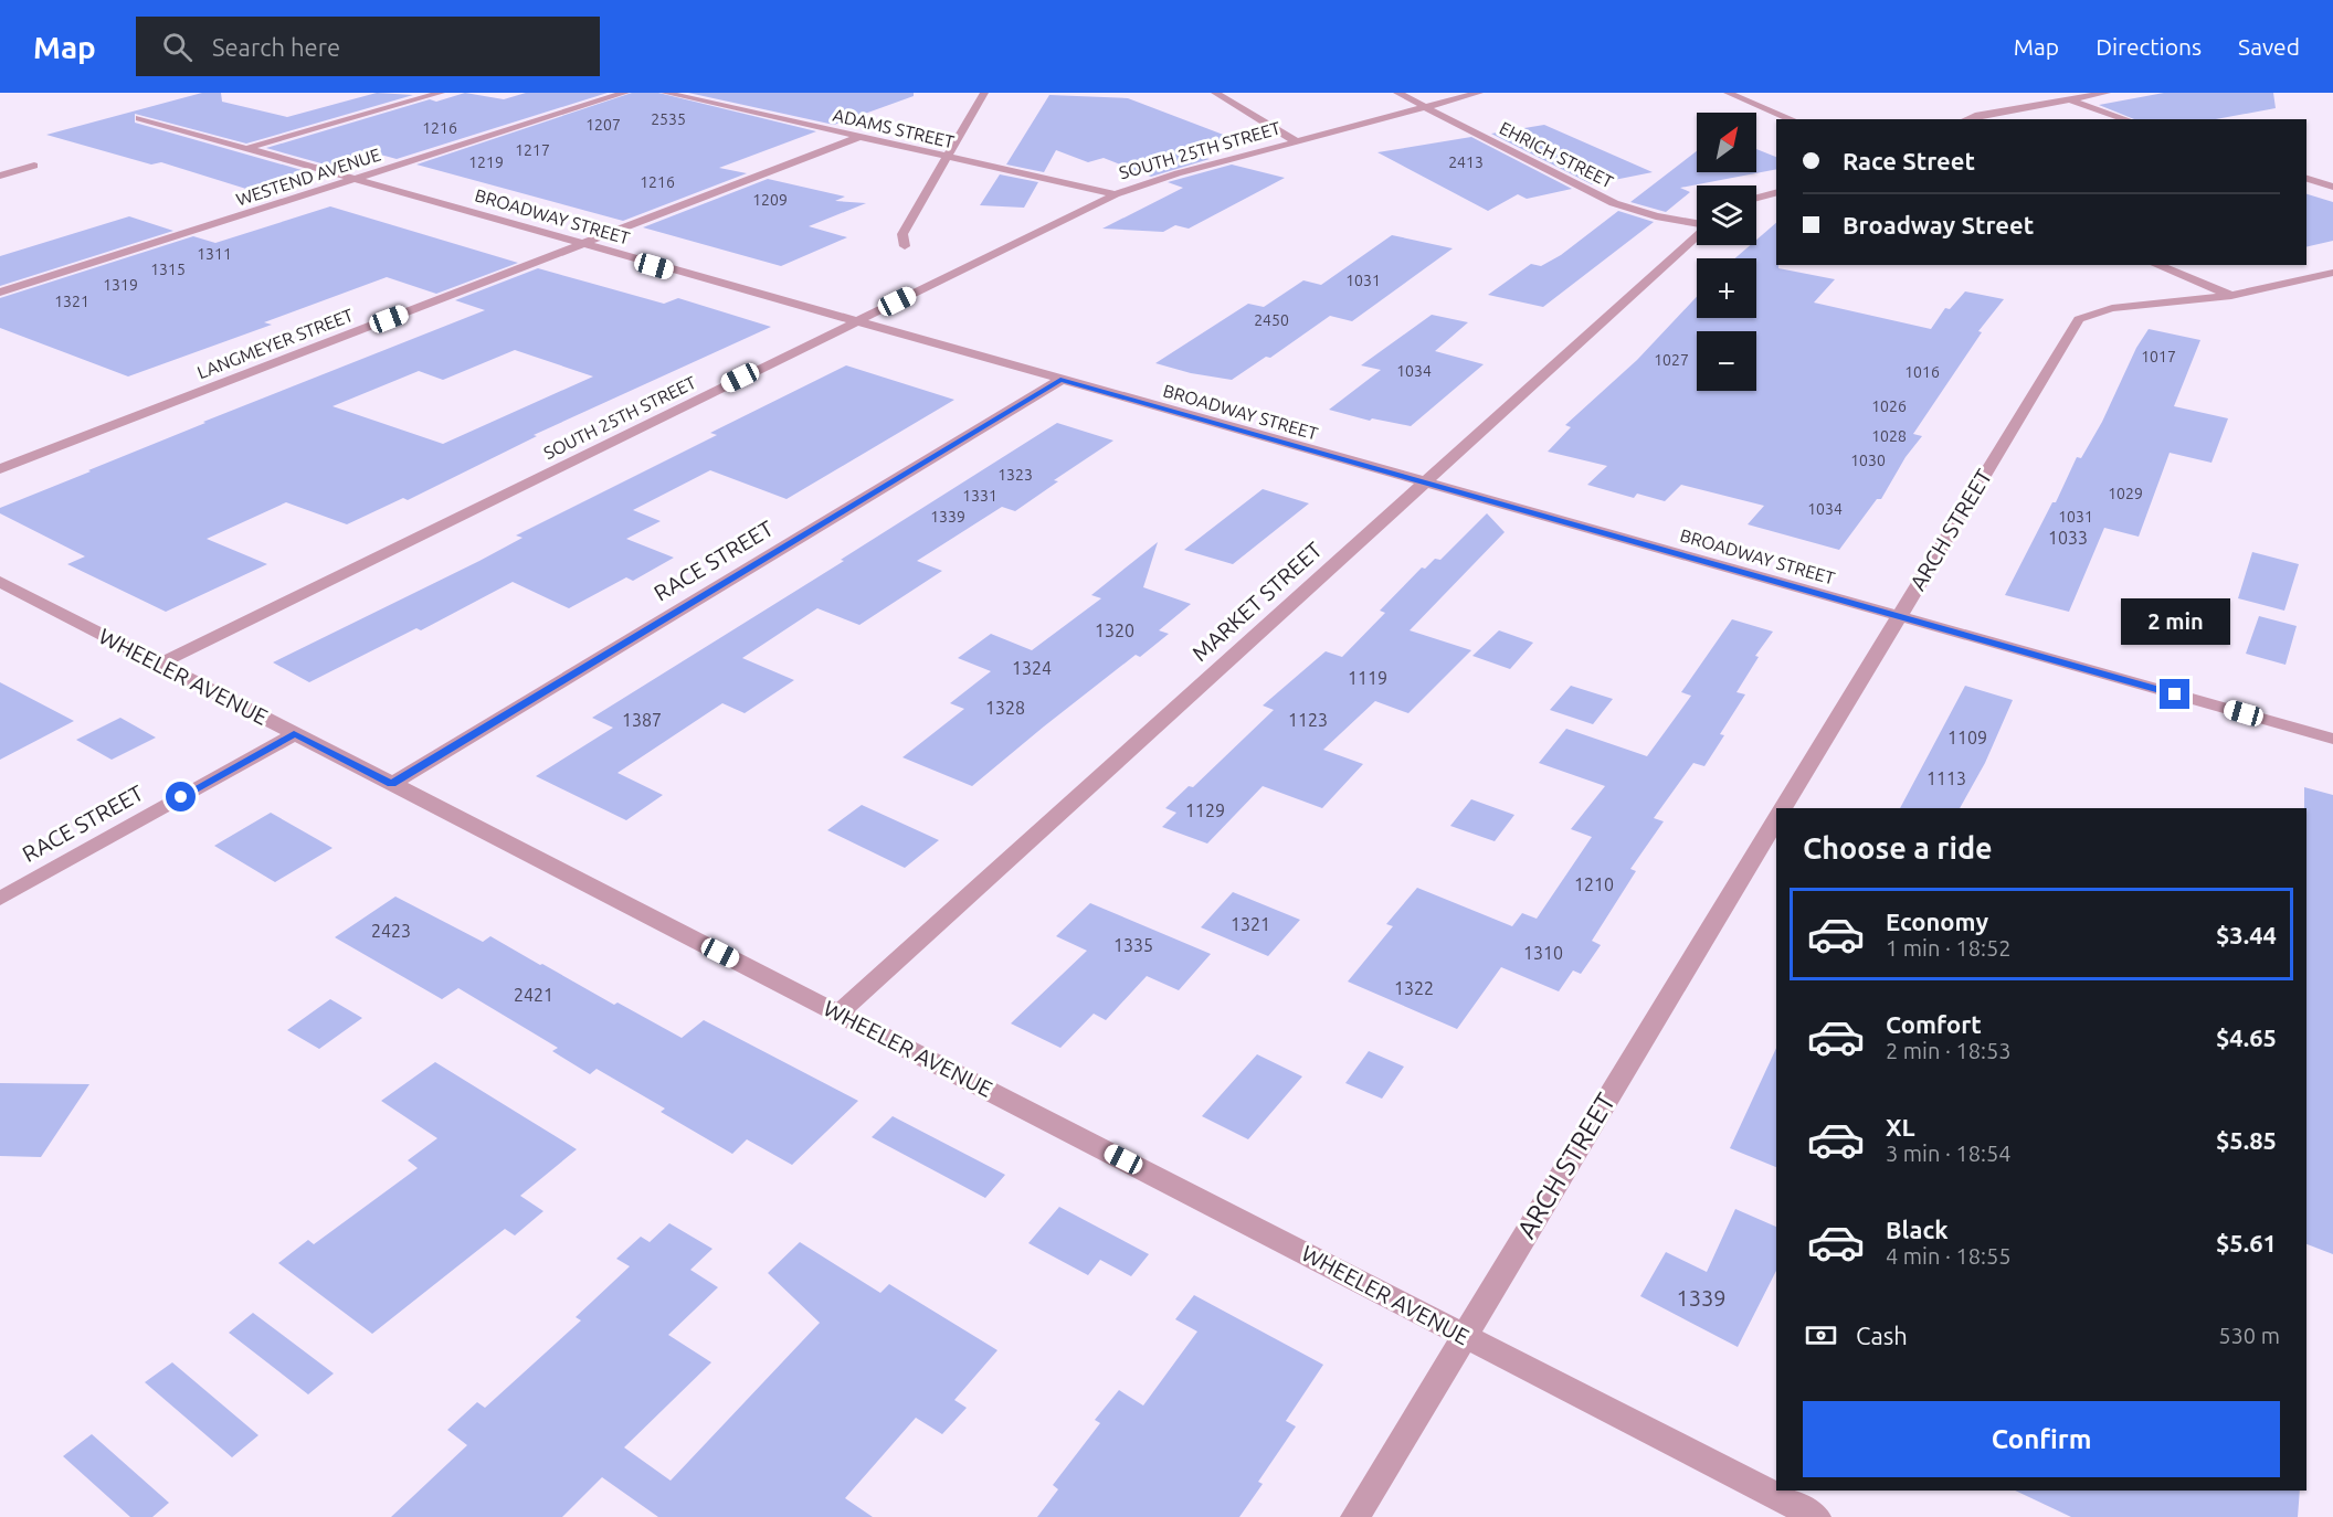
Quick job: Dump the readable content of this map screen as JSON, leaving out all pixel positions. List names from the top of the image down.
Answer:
{
  "streets": {
    "street": [
      "ADAMS STREET",
      "SOUTH 25TH STREET",
      "EHRICH STREET",
      "WESTEND AVENUE",
      "BROADWAY STREET",
      "LANGMEYER STREET",
      "ARCH STREET",
      "RACE STREET",
      "MARKET STREET",
      "WHEELER AVENUE"
    ]
  },
  "crossings": [
    ["ADAMS STREET", "SOUTH 25TH STREET"],
    ["ADAMS STREET", "LANGMEYER STREET"],
    ["SOUTH 25TH STREET", "EHRICH STREET"],
    ["SOUTH 25TH STREET", "BROADWAY STREET"],
    ["SOUTH 25TH STREET", "WHEELER AVENUE"],
    ["WESTEND AVENUE", "BROADWAY STREET"],
    ["BROADWAY STREET", "LANGMEYER STREET"],
    ["BROADWAY STREET", "ARCH STREET"],
    ["BROADWAY STREET", "RACE STREET"],
    ["BROADWAY STREET", "MARKET STREET"],
    ["ARCH STREET", "WHEELER AVENUE"],
    ["RACE STREET", "WHEELER AVENUE"],
    ["MARKET STREET", "WHEELER AVENUE"]
  ],
  "house_numbers": [
    "2535",
    "1207",
    "1216",
    "1217",
    "1219",
    "2413",
    "1216",
    "1209",
    "1311",
    "1315",
    "1031",
    "1319",
    "1321",
    "2450",
    "1017",
    "1027",
    "1034",
    "1016",
    "1026",
    "1028",
    "1030",
    "1323",
    "1029",
    "1331",
    "1034",
    "1339",
    "1031",
    "1033",
    "1320",
    "1324",
    "1119",
    "1328",
    "1387",
    "1123",
    "1109",
    "1113",
    "1129",
    "1210",
    "1321",
    "2423",
    "1335",
    "1310",
    "1322",
    "2421",
    "1339"
  ],
  "north": "top right",
  "page": {
    "header": "Map",
    "search": "Search here",
    "nav": ["Map", "Directions", "Saved"],
    "map_buttons": ["+", "−"],
    "banner": ["Race Street", "Broadway Street"],
    "bubble": "2 min",
    "heading": "Choose a ride",
    "list": [
      {
        "name": "Economy",
        "note": "1 min · 18:52",
        "value": "$3.44"
      },
      {
        "name": "Comfort",
        "note": "2 min · 18:53",
        "value": "$4.65"
      },
      {
        "name": "XL",
        "note": "3 min · 18:54",
        "value": "$5.85"
      },
      {
        "name": "Black",
        "note": "4 min · 18:55",
        "value": "$5.61"
      }
    ],
    "pay": ["Cash", "530 m"],
    "buttons": "Confirm"
  }
}
